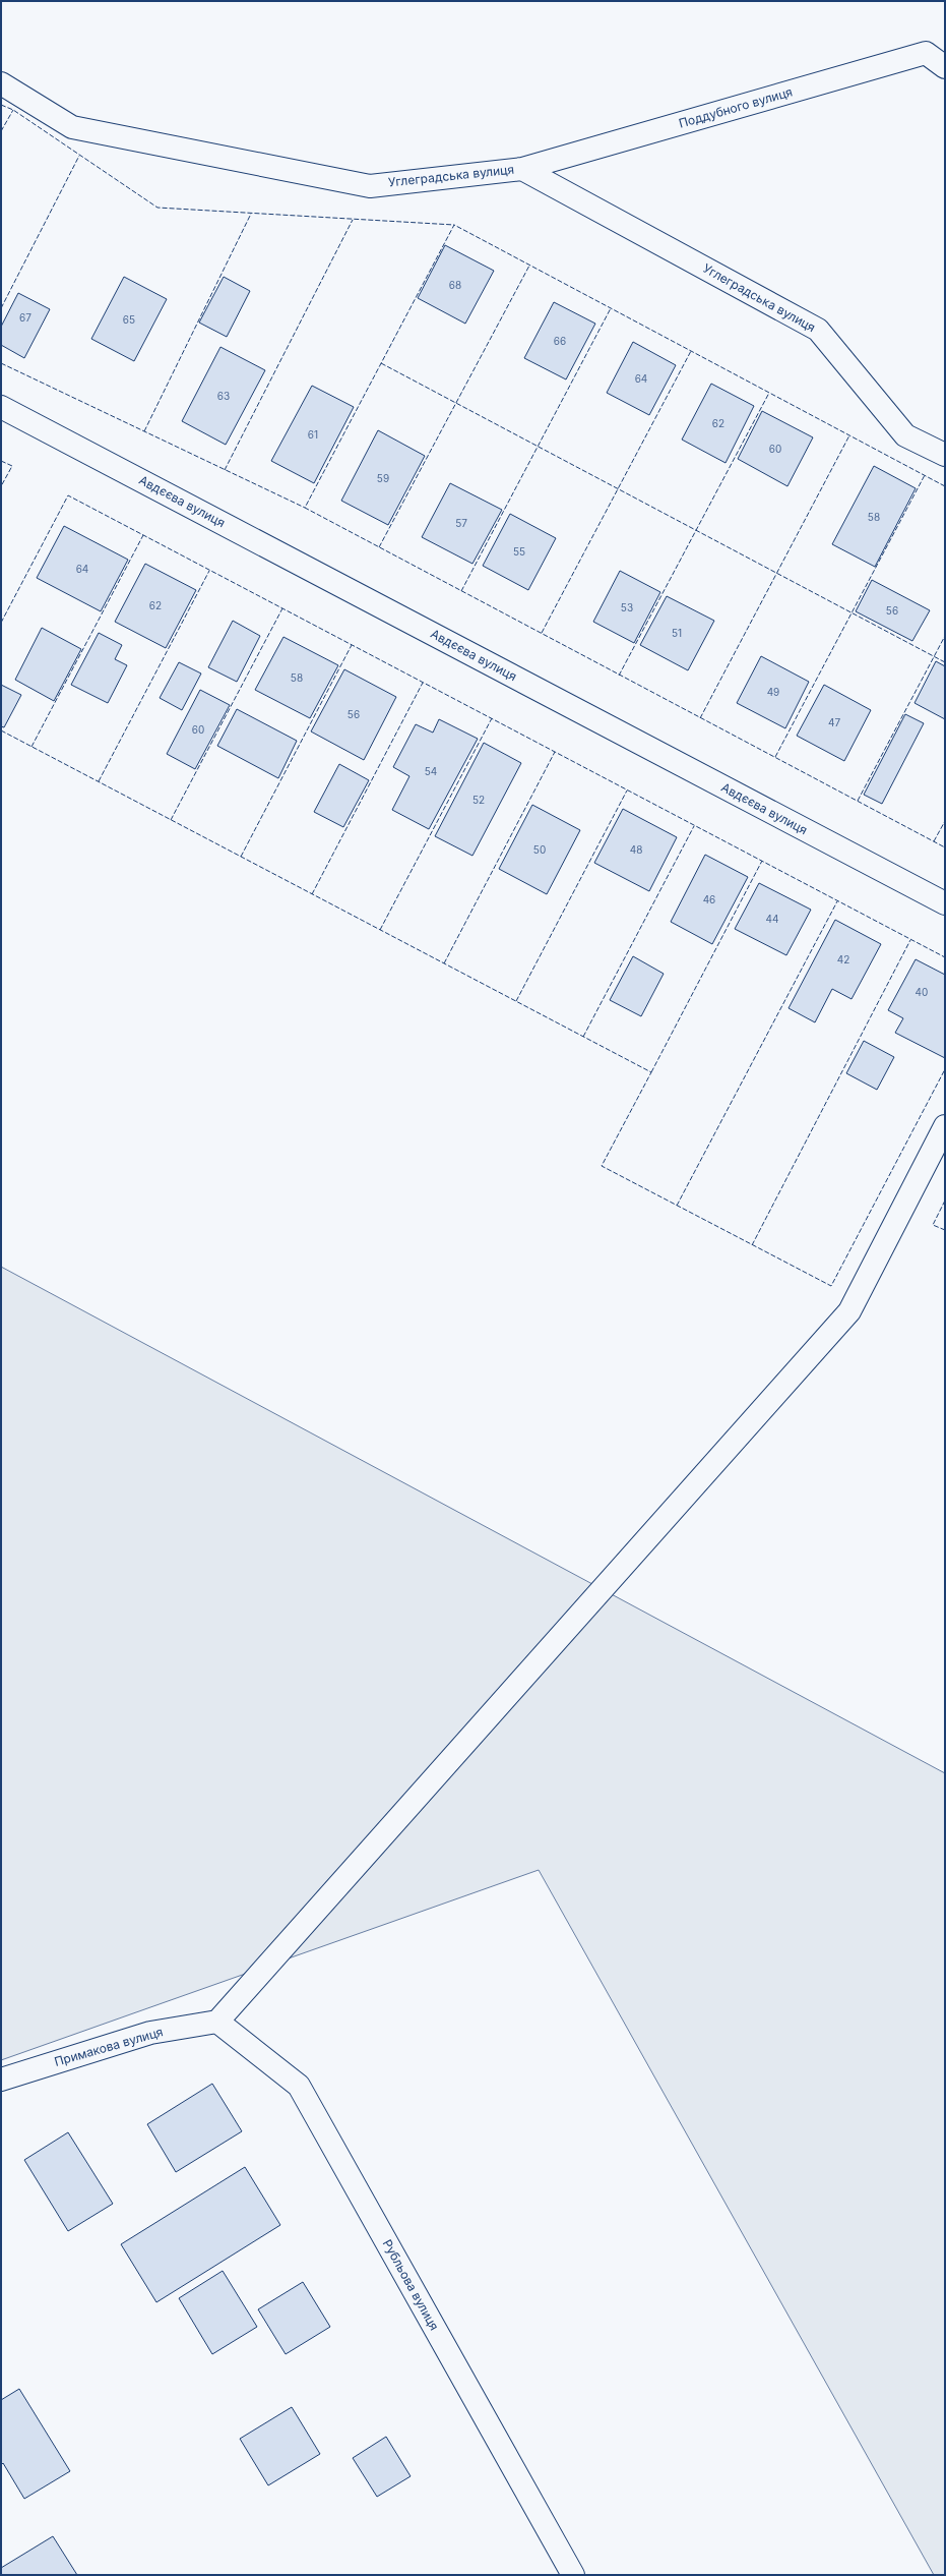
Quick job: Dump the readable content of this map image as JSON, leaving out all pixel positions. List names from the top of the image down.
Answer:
{
  "streets": {
    "street": [
      "Поддубного вулиця",
      "Углеградська вулиця",
      "Авдєєва вулиця",
      "Примакова вулиця",
      "Рубльова вулиця"
    ]
  },
  "crossings": [
    ["Поддубного вулиця", "Углеградська вулиця"],
    ["Примакова вулиця", "Рубльова вулиця"]
  ],
  "house_numbers": [
    "68",
    "67",
    "65",
    "66",
    "64",
    "63",
    "62",
    "61",
    "60",
    "59",
    "58",
    "57",
    "55",
    "64",
    "62",
    "53",
    "56",
    "51",
    "58",
    "49",
    "56",
    "47",
    "60",
    "54",
    "52",
    "50",
    "48",
    "46",
    "44",
    "42",
    "40"
  ]
}
